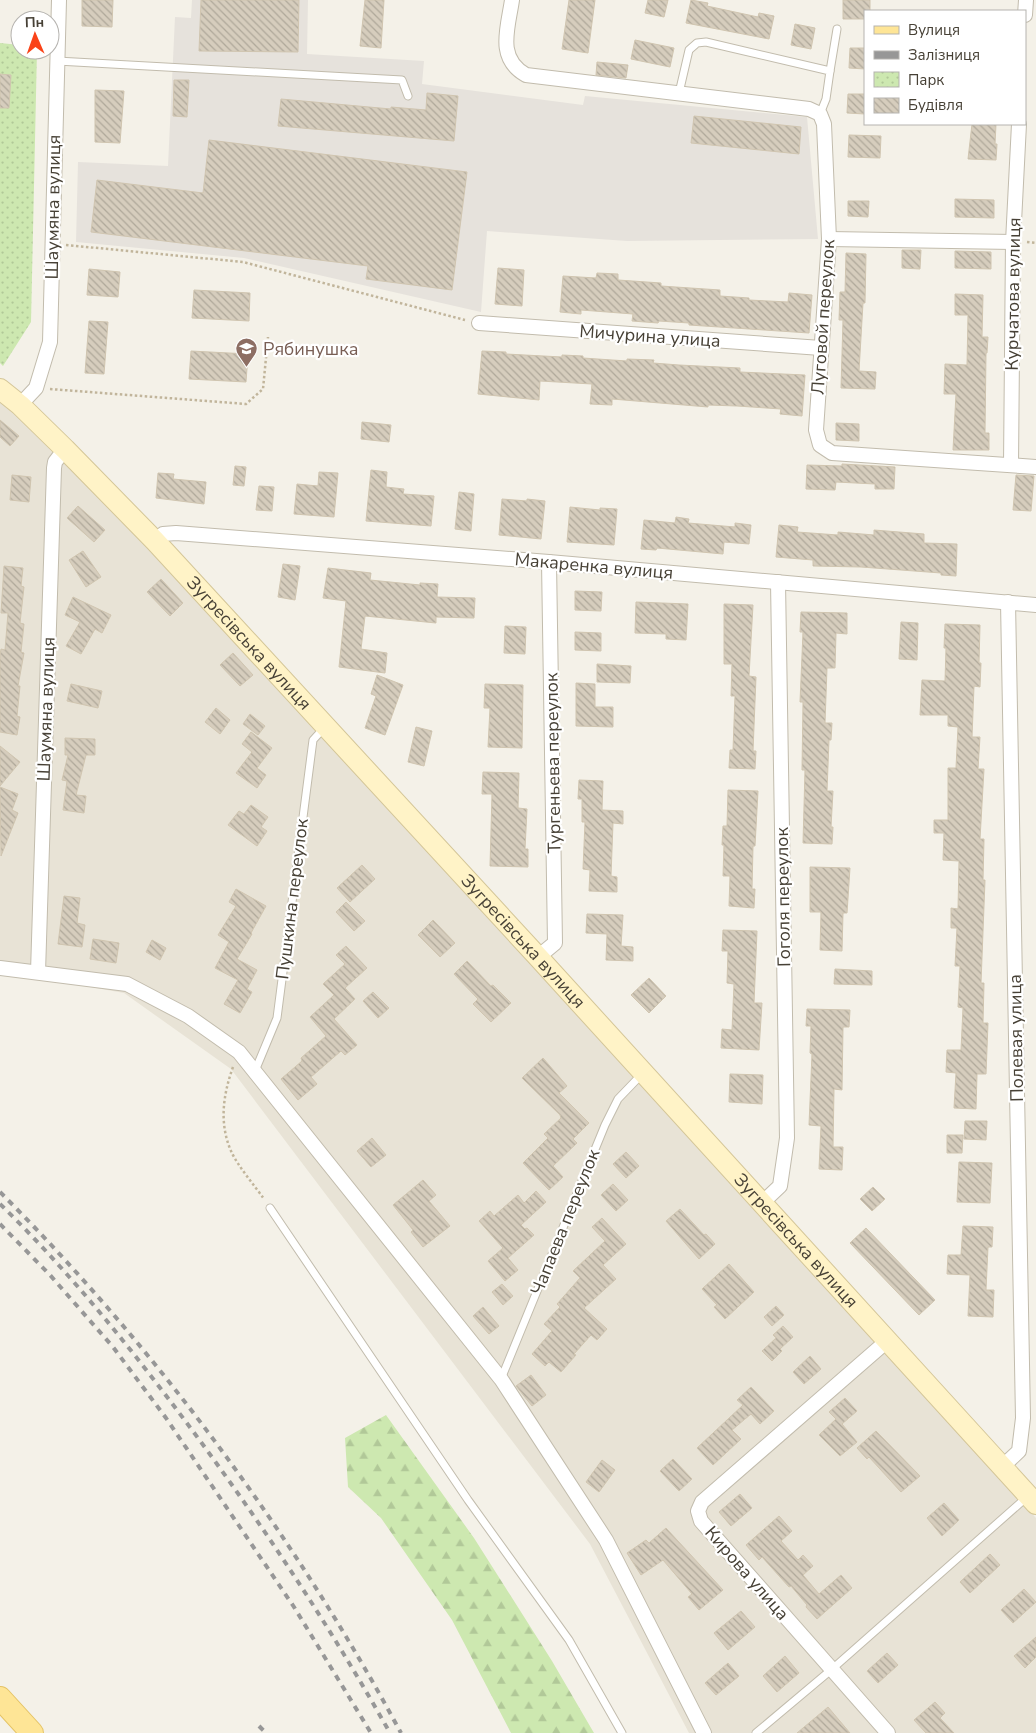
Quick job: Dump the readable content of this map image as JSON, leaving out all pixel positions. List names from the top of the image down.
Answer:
{
  "streets": {
    "street": [
      "Шаумяна вулиця",
      "Курчатова вулиця",
      "Луговой переулок",
      "Мичурина улица",
      "Макаренка вулиця",
      "Зугресівська вулиця",
      "Тургеньева переулок",
      "Гоголя переулок",
      "Полевая улица",
      "Кирова улица"
    ],
    "lane": ["Пушкина переулок", "Чапаева переулок"]
  },
  "crossings": [
    ["Шаумяна вулиця", "Зугресівська вулиця"],
    ["Курчатова вулиця", "Луговой переулок"],
    ["Луговой переулок", "Мичурина улица"],
    ["Макаренка вулиця", "Зугресівська вулиця"],
    ["Макаренка вулиця", "Тургеньева переулок"],
    ["Макаренка вулиця", "Гоголя переулок"],
    ["Макаренка вулиця", "Полевая улица"],
    ["Зугресівська вулиця", "Тургеньева переулок"],
    ["Зугресівська вулиця", "Гоголя переулок"],
    ["Зугресівська вулиця", "Пушкина переулок"],
    ["Зугресівська вулиця", "Полевая улица"],
    ["Зугресівська вулиця", "Чапаева переулок"],
    ["Зугресівська вулиця", "Кирова улица"]
  ],
  "places": {
    "school or university": ["Рябинушка"]
  },
  "legend": [
    "Вулиця",
    "Залізниця",
    "Парк",
    "Будівля"
  ],
  "north": "top"
}
